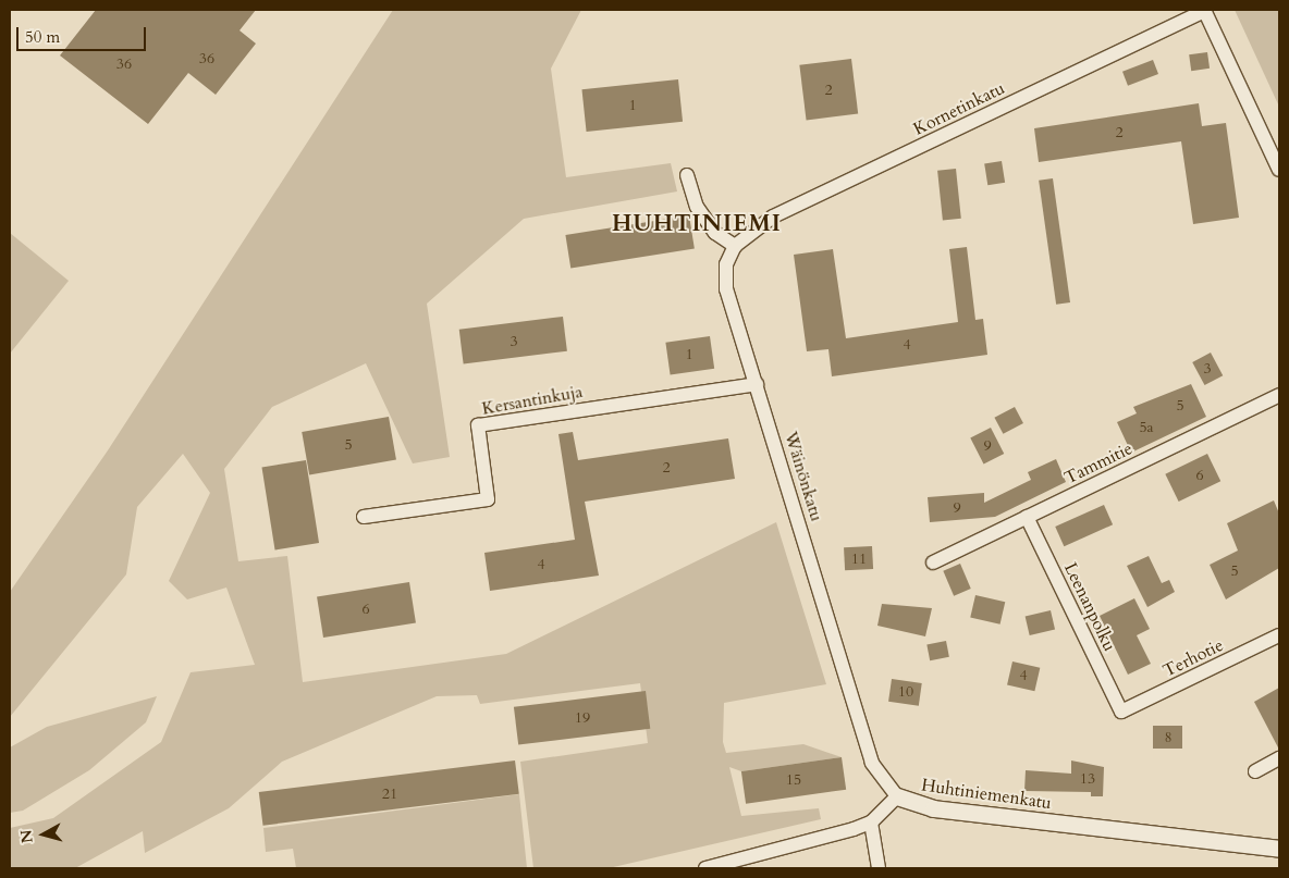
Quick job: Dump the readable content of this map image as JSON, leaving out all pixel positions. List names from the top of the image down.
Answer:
{
  "streets": {
    "street": [
      "Kornetinkatu",
      "Kersantinkuja",
      "Tammitie",
      "Wäinönkatu",
      "Leenanpolku",
      "Terhotie",
      "Huhtiniemenkatu"
    ]
  },
  "crossings": [
    ["Kornetinkatu", "Wäinönkatu"],
    ["Kersantinkuja", "Wäinönkatu"],
    ["Tammitie", "Leenanpolku"],
    ["Wäinönkatu", "Huhtiniemenkatu"],
    ["Leenanpolku", "Terhotie"]
  ],
  "districts": ["HUHTINIEMI"],
  "house_numbers": [
    "36",
    "36",
    "2",
    "1",
    "2",
    "3",
    "4",
    "1",
    "3",
    "5",
    "5a",
    "5",
    "9",
    "2",
    "6",
    "9",
    "11",
    "4",
    "5",
    "6",
    "4",
    "10",
    "19",
    "8",
    "13",
    "15",
    "21"
  ],
  "scale_bar": "50 m",
  "north": "left"
}
